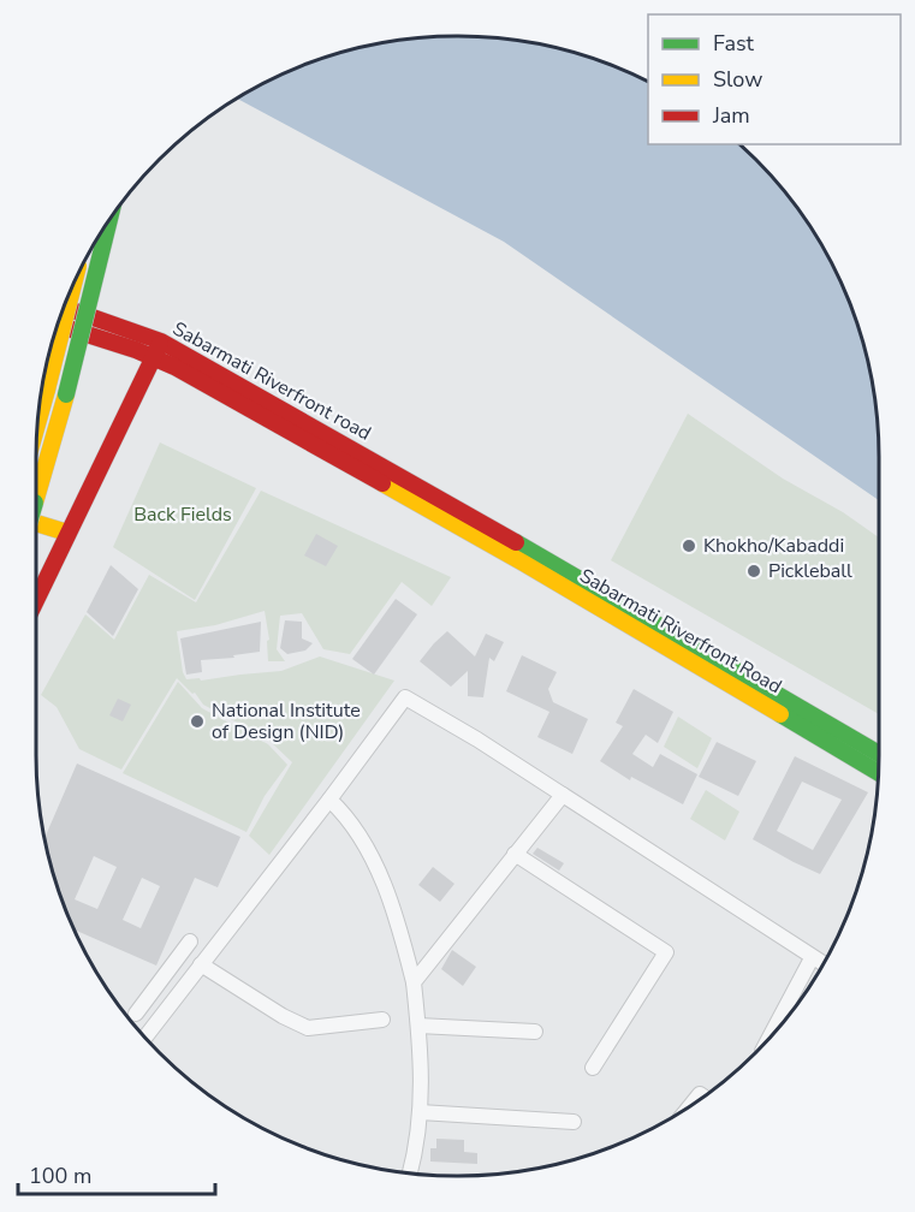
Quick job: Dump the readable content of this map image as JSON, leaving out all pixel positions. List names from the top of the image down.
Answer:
{
  "streets": {
    "street": ["Sabarmati Riverfront road", "Sabarmati Riverfront Road"]
  },
  "crossings": [
    ["Sabarmati Riverfront road", "Sabarmati Riverfront Road"]
  ],
  "parks": ["Back Fields"],
  "places": ["Khokho/Kabaddi", "Pickleball", "National Institute of Design (NID)"],
  "legend": ["Fast", "Slow", "Jam"],
  "scale_bar": "100 m"
}
